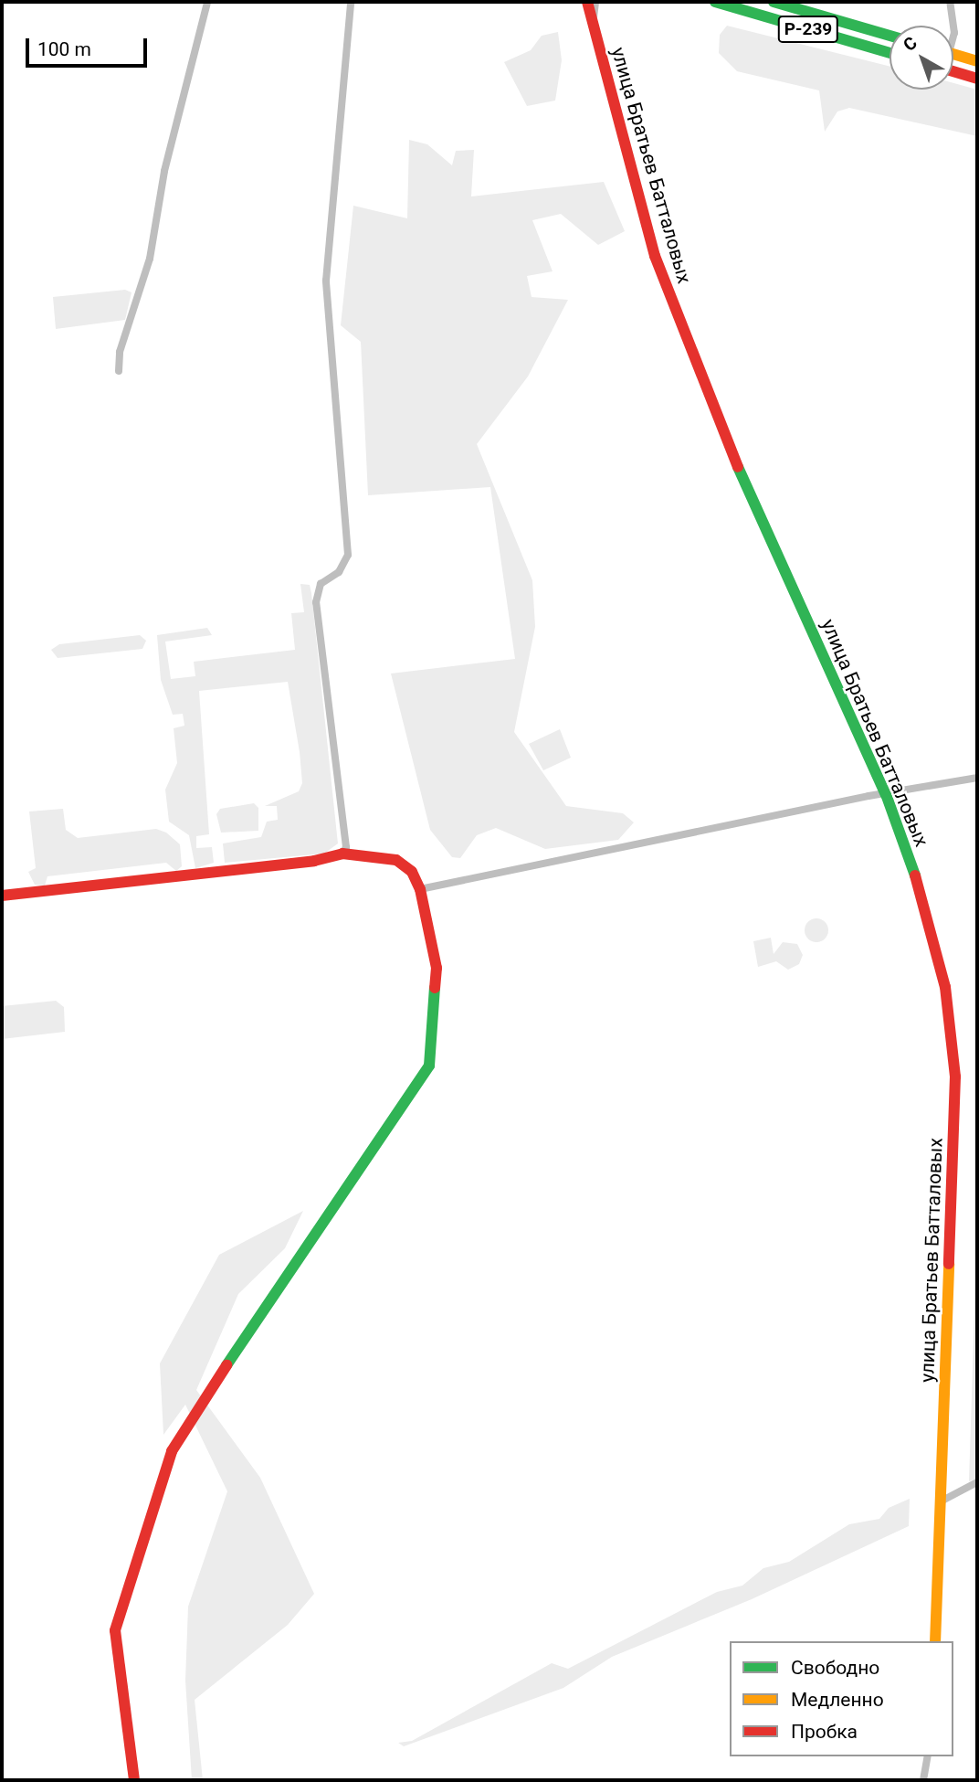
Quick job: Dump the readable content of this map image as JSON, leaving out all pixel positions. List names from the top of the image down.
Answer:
{
  "streets": {
    "street": ["Р-239", "улица Братьев Батталовых"]
  },
  "legend": ["Свободно", "Медленно", "Пробка"],
  "scale_bar": "100 m",
  "north": "top left"
}
